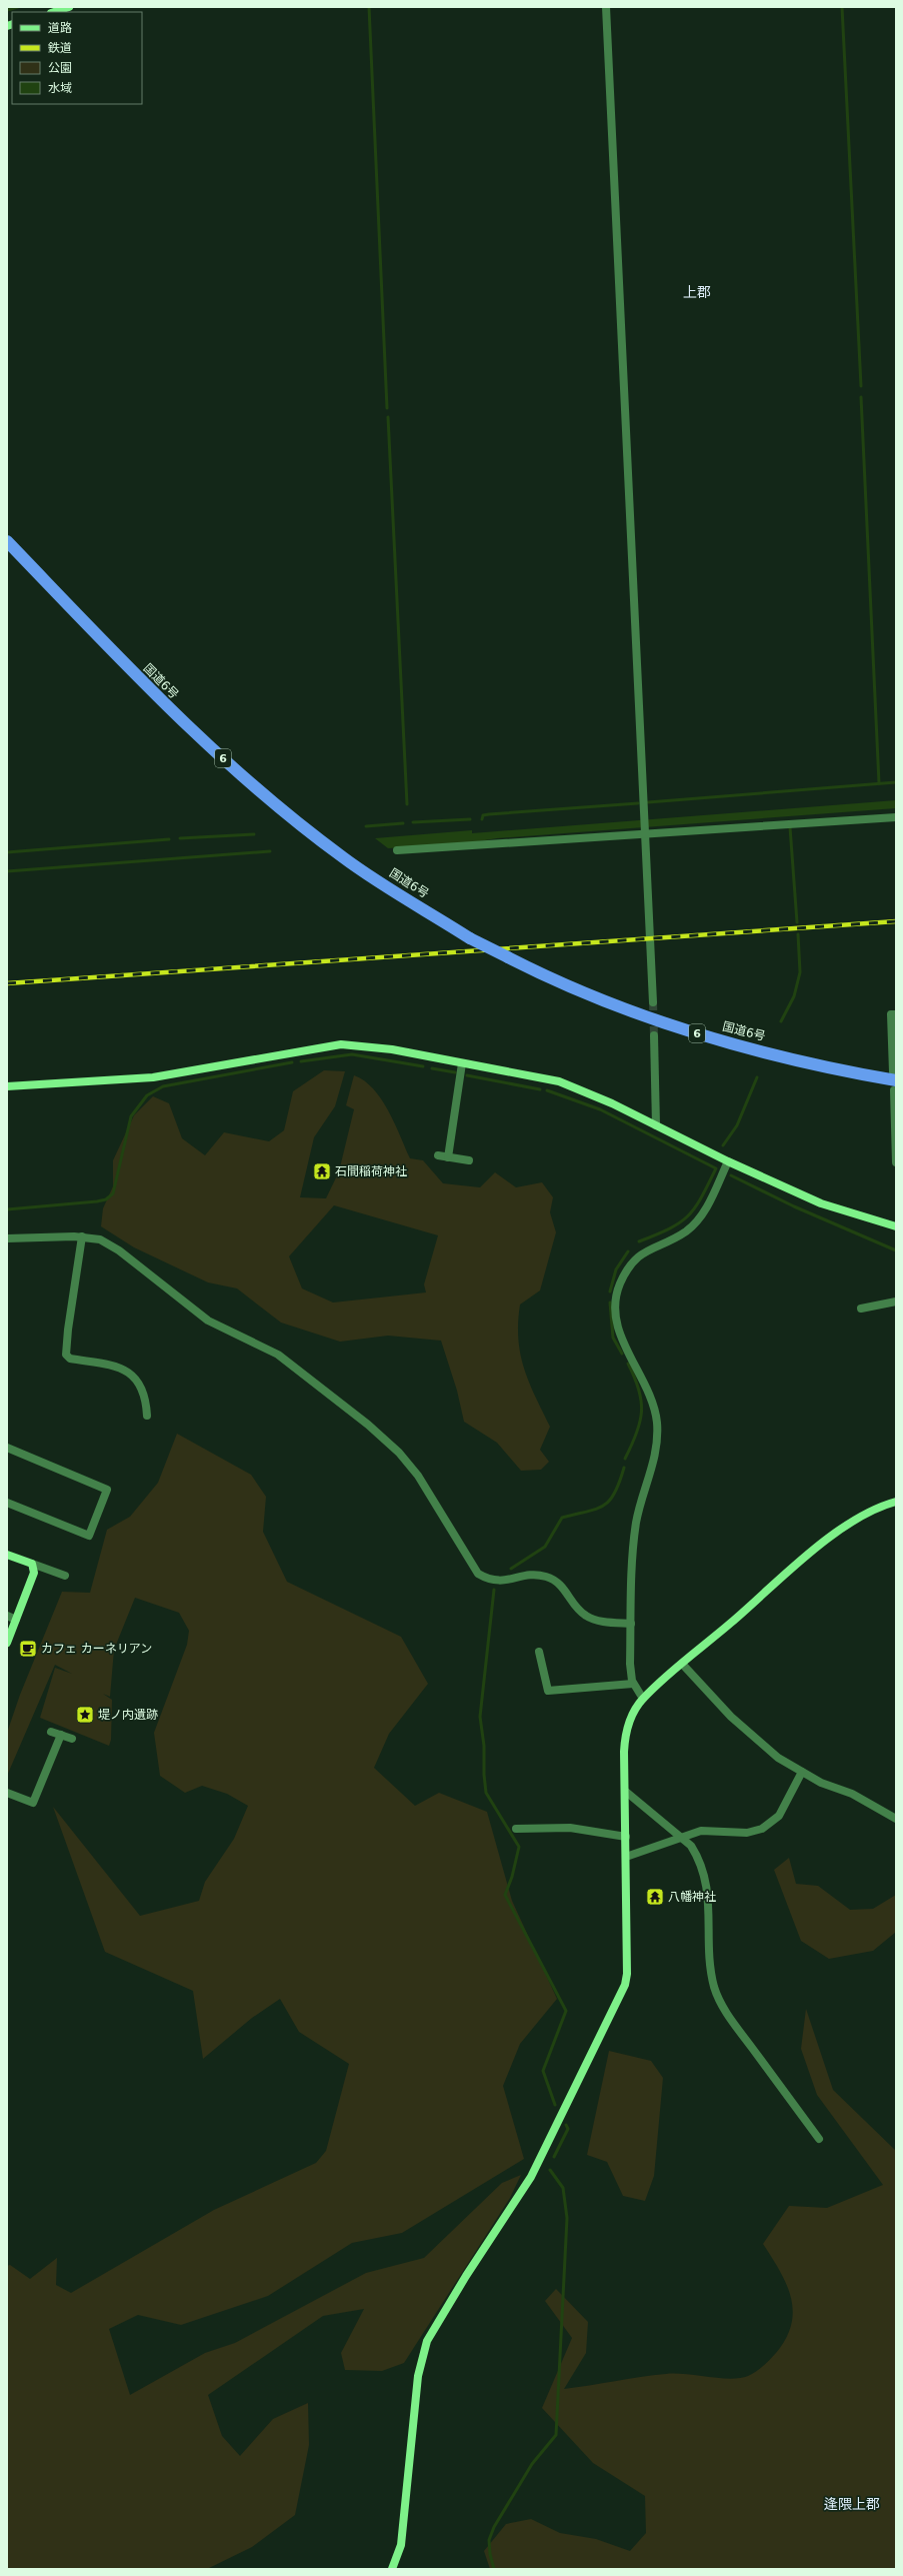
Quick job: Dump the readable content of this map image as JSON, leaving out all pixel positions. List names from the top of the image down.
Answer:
{
  "streets": {
    "highway": ["国道6号", "6"]
  },
  "districts": ["上郡", "逢隈上郡"],
  "places": {
    "temple": ["石間稲荷神社", "八幡神社"],
    "cafe": ["カフェ カーネリアン"],
    "place": ["堤ノ内遺跡"]
  },
  "legend": [
    "道路",
    "鉄道",
    "公園",
    "水域"
  ]
}
